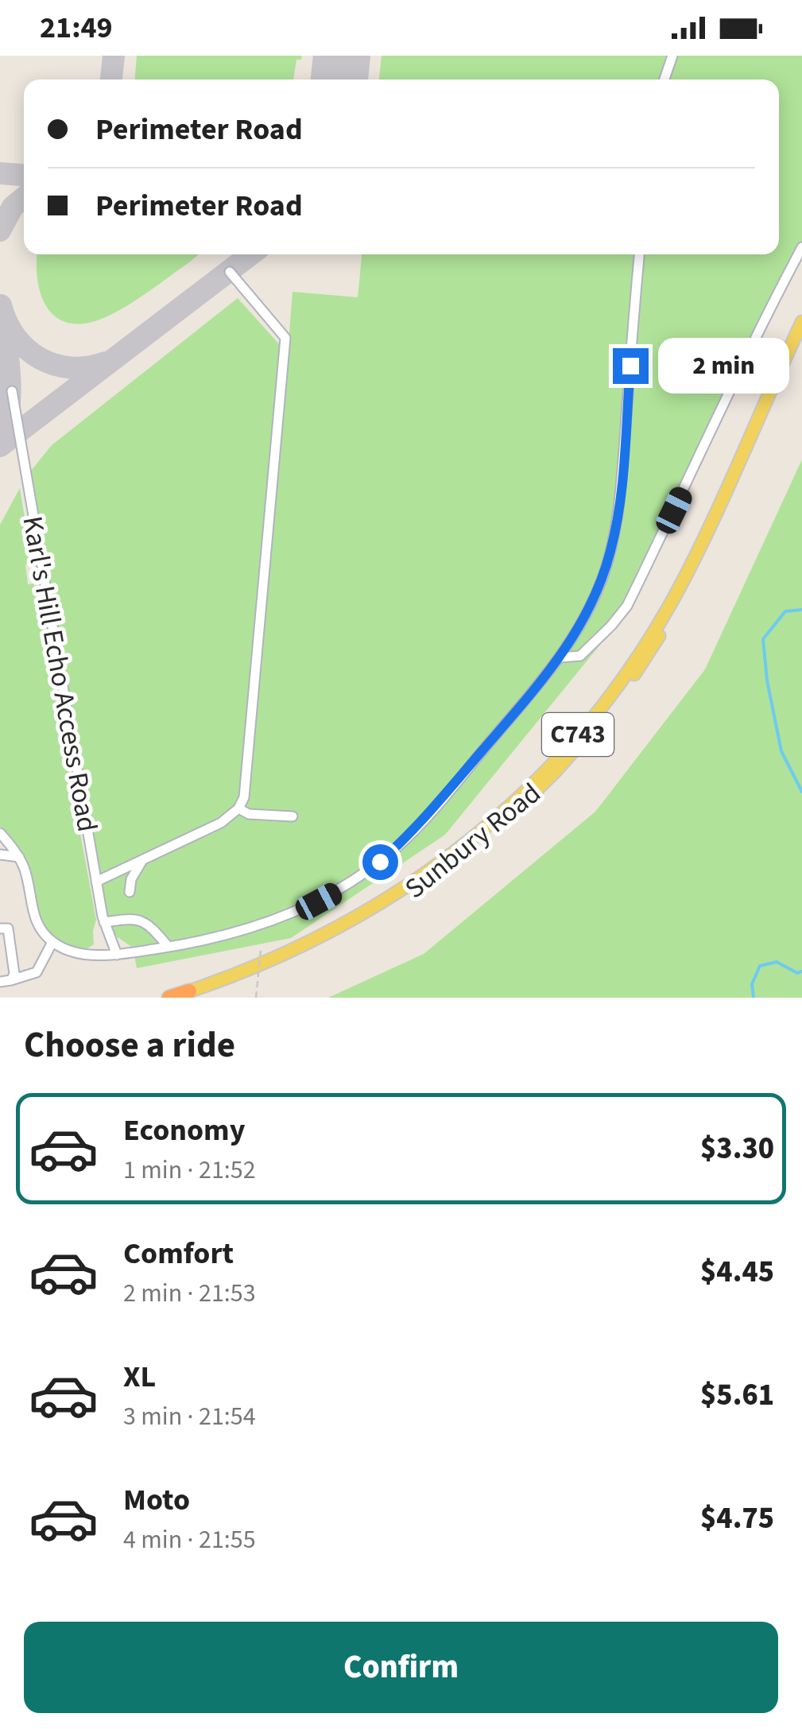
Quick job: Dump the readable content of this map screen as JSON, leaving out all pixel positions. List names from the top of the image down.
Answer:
{
  "streets": {
    "highway": ["C743"],
    "main road": ["Sunbury Road"],
    "lane": ["Karl's Hill Echo Access Road"]
  },
  "crossings": [
    ["C743", "Sunbury Road"]
  ],
  "page": {
    "status": "21:49",
    "banner": ["Perimeter Road", "Perimeter Road"],
    "bubble": "2 min",
    "heading": "Choose a ride",
    "list": [
      {
        "name": "Economy",
        "note": "1 min · 21:52",
        "value": "$3.30"
      },
      {
        "name": "Comfort",
        "note": "2 min · 21:53",
        "value": "$4.45"
      },
      {
        "name": "XL",
        "note": "3 min · 21:54",
        "value": "$5.61"
      },
      {
        "name": "Moto",
        "note": "4 min · 21:55",
        "value": "$4.75"
      }
    ],
    "buttons": "Confirm"
  }
}
